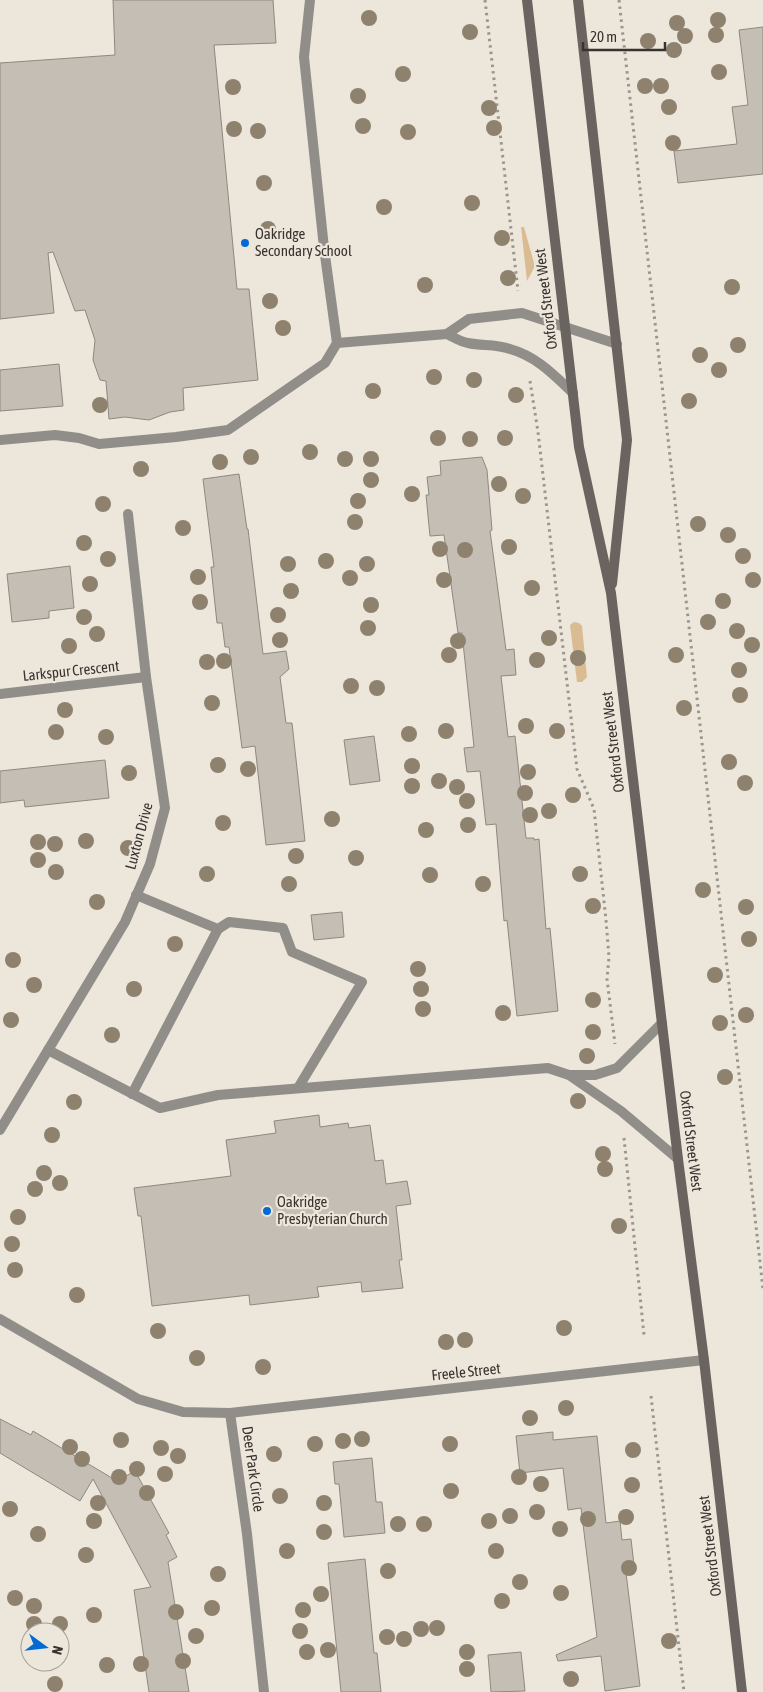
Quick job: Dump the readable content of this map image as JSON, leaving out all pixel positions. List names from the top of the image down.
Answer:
{
  "streets": {
    "main road": ["Oxford Street West"],
    "street": [
      "Larkspur Crescent",
      "Luxton Drive",
      "Freele Street",
      "Deer Park Circle"
    ]
  },
  "crossings": [
    ["Oxford Street West", "Freele Street"],
    ["Larkspur Crescent", "Luxton Drive"],
    ["Freele Street", "Deer Park Circle"]
  ],
  "places": ["Oakridge Secondary School", "Oakridge Presbyterian Church"],
  "scale_bar": "20 m",
  "north": "right"
}
